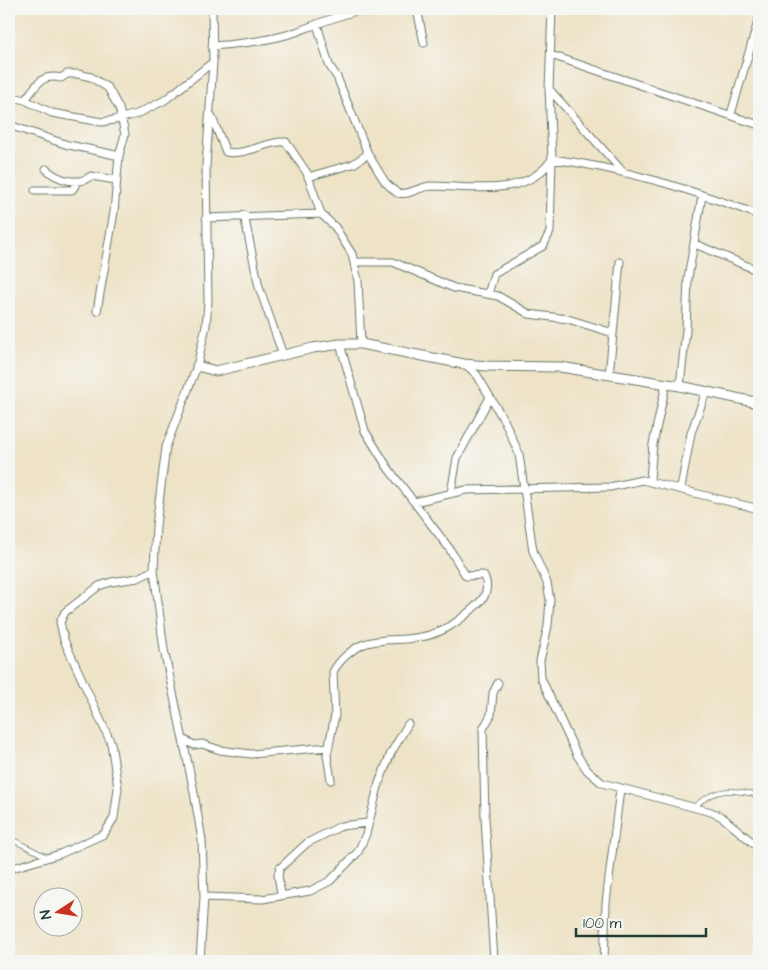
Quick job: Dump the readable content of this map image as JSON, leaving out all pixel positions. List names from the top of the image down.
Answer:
{
  "scale_bar": "100 m",
  "north": "left"
}
